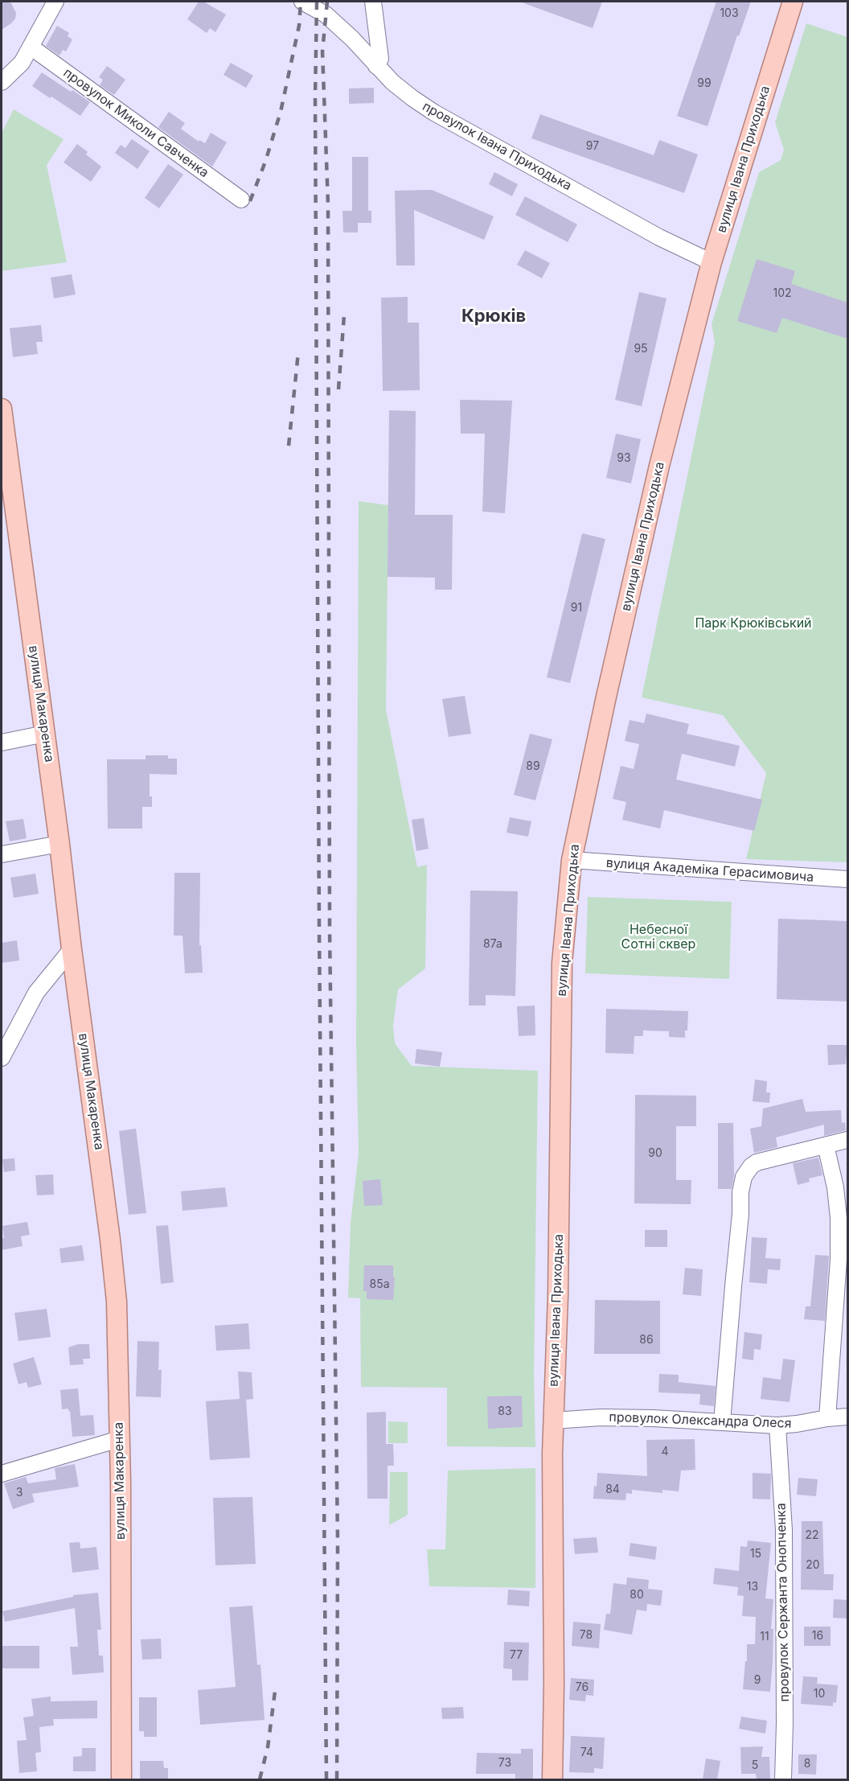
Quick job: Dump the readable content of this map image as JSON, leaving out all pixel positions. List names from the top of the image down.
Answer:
{
  "streets": {
    "main road": ["вулиця Івана Приходька", "вулиця Макаренка"],
    "street": [
      "провулок Миколи Савченка",
      "провулок Івана Приходька",
      "вулиця Академіка Герасимовича",
      "провулок Олександра Олеся",
      "провулок Сержанта Онопченка"
    ]
  },
  "crossings": [
    ["провулок Івана Приходька", "вулиця Івана Приходька"],
    ["вулиця Івана Приходька", "вулиця Академіка Герасимовича"],
    ["вулиця Івана Приходька", "провулок Олександра Олеся"],
    ["провулок Олександра Олеся", "провулок Сержанта Онопченка"]
  ],
  "districts": ["Крюків"],
  "parks": ["Парк Крюківський", "Небесної Сотні сквер"],
  "house_numbers": [
    "103",
    "99",
    "97",
    "102",
    "95",
    "93",
    "91",
    "89",
    "87а",
    "90",
    "85а",
    "86",
    "83",
    "4",
    "84",
    "3",
    "22",
    "15",
    "20",
    "13",
    "80",
    "78",
    "16",
    "11",
    "77",
    "9",
    "76",
    "10",
    "74",
    "73",
    "8",
    "5"
  ]
}
